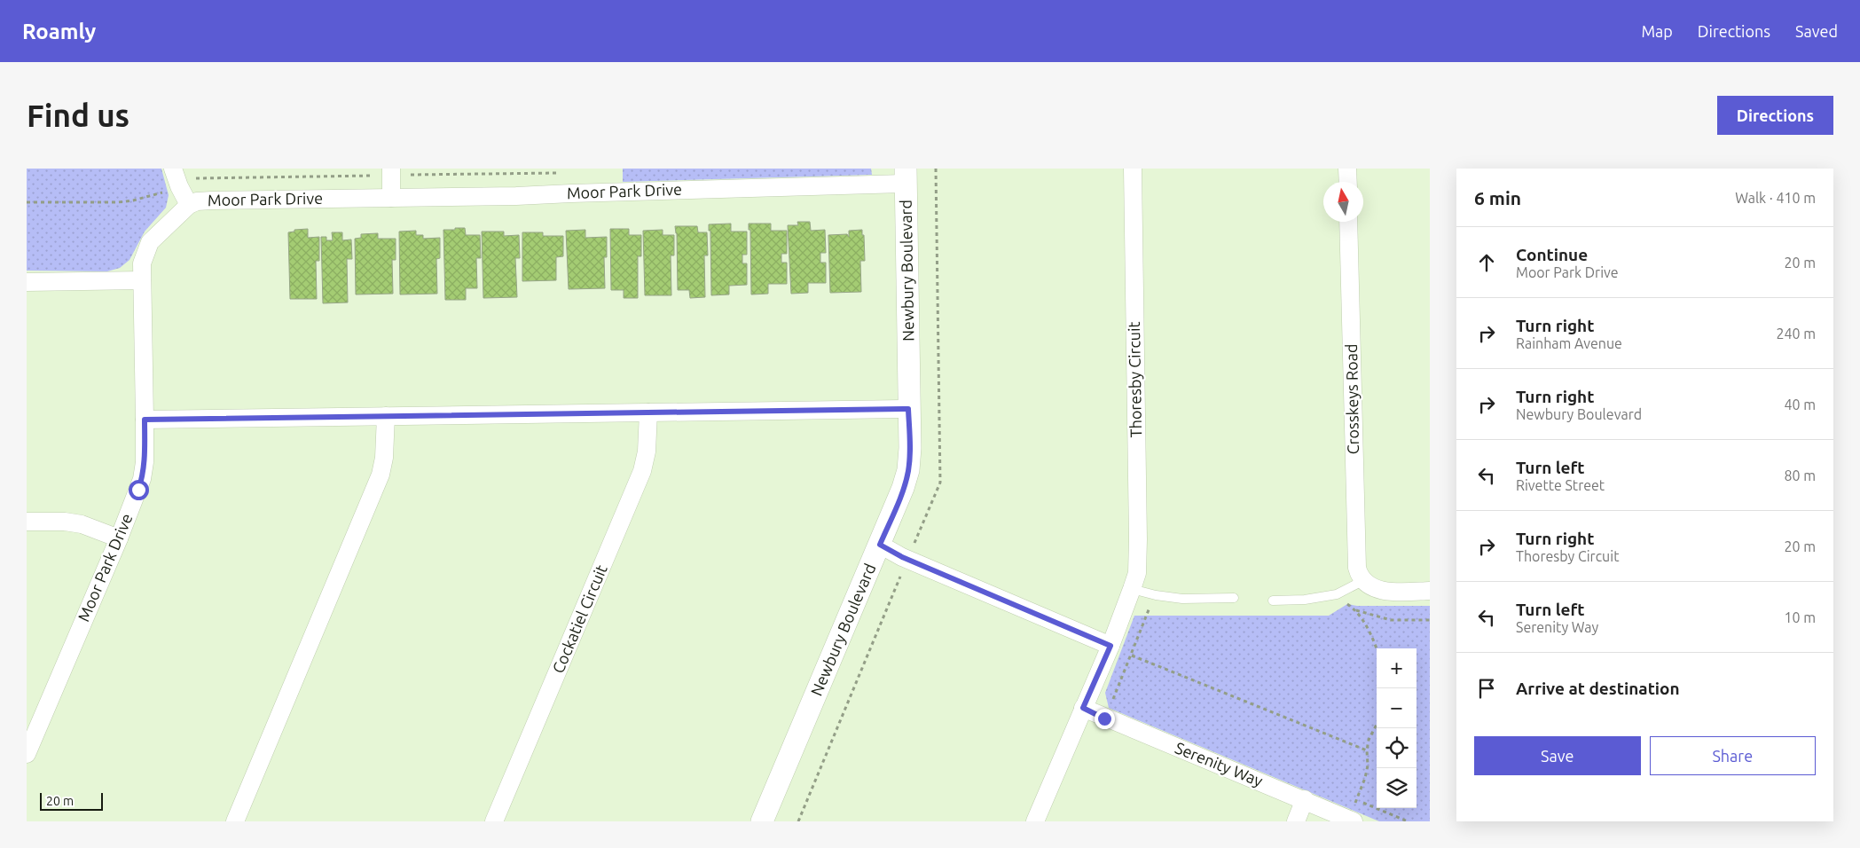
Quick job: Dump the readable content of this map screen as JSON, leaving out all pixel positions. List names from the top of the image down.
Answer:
{
  "streets": {
    "street": [
      "Moor Park Drive",
      "Newbury Boulevard",
      "Thoresby Circuit",
      "Crosskeys Road",
      "Cockatiel Circuit",
      "Serenity Way"
    ]
  },
  "crossings": [
    ["Moor Park Drive", "Newbury Boulevard"],
    ["Thoresby Circuit", "Serenity Way"]
  ],
  "scale_bar": "20 m",
  "north": "top",
  "page": {
    "header": "Roamly",
    "nav": ["Map", "Directions", "Saved"],
    "buttons": [
      "Directions",
      ["Save", "Share"]
    ],
    "title": "Find us",
    "heading": ["6 min", "Walk · 410 m"],
    "list": [
      ["Continue", "Moor Park Drive", "20 m"],
      ["Turn right", "Rainham Avenue", "240 m"],
      ["Turn right", "Newbury Boulevard", "40 m"],
      ["Turn left", "Rivette Street", "80 m"],
      ["Turn right", "Thoresby Circuit", "20 m"],
      ["Turn left", "Serenity Way", "10 m"],
      "Arrive at destination"
    ],
    "map_buttons": ["+", "−"],
    "scale": "20 m"
  }
}
